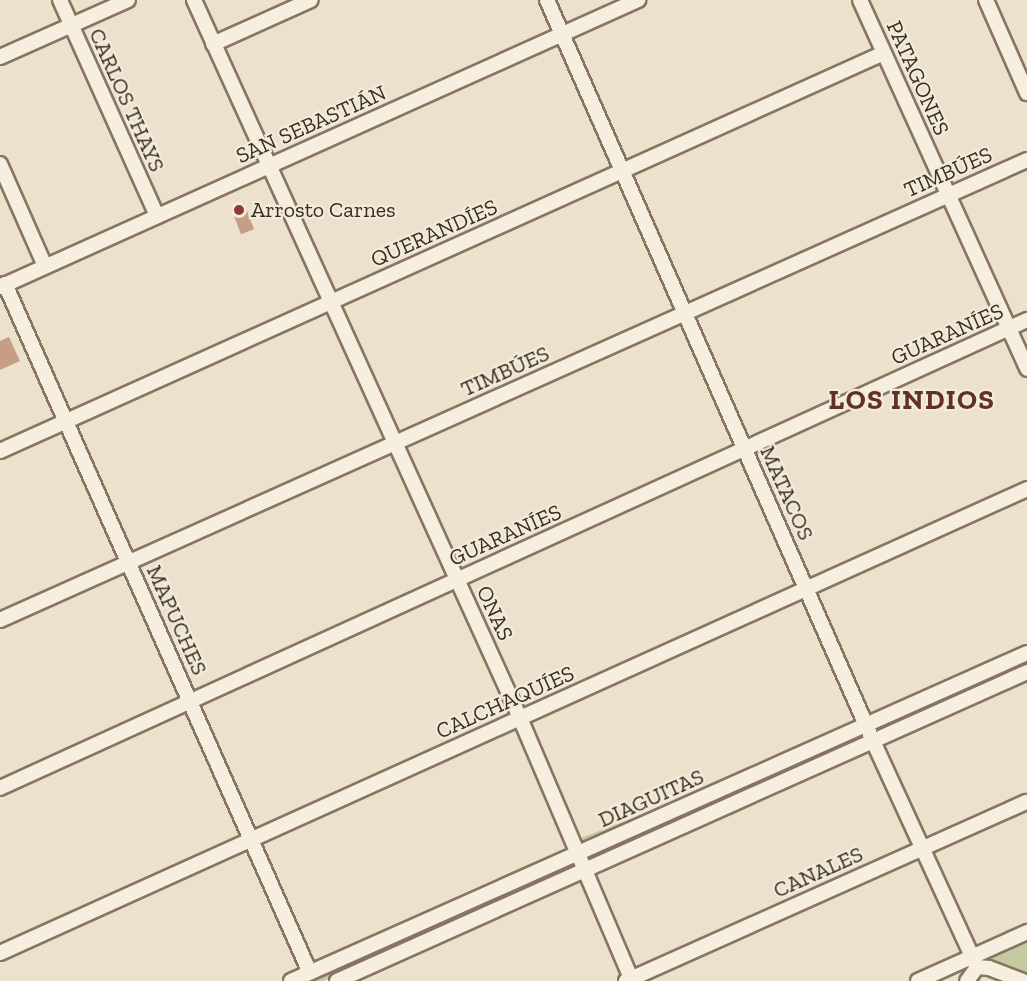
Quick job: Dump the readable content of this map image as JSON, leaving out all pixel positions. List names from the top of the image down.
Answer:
{
  "streets": {
    "street": [
      "PATAGONES",
      "CARLOS THAYS",
      "SAN SEBASTIÁN",
      "TIMBÚES",
      "QUERANDÍES",
      "GUARANÍES",
      "MATACOS",
      "ONAS",
      "MAPUCHES",
      "CALCHAQUÍES",
      "DIAGUITAS",
      "CANALES"
    ]
  },
  "crossings": [
    ["PATAGONES", "TIMBÚES"],
    ["PATAGONES", "QUERANDÍES"],
    ["PATAGONES", "GUARANÍES"],
    ["CARLOS THAYS", "SAN SEBASTIÁN"],
    ["SAN SEBASTIÁN", "MATACOS"],
    ["SAN SEBASTIÁN", "ONAS"],
    ["SAN SEBASTIÁN", "MAPUCHES"],
    ["TIMBÚES", "MATACOS"],
    ["TIMBÚES", "ONAS"],
    ["TIMBÚES", "MAPUCHES"],
    ["QUERANDÍES", "MATACOS"],
    ["QUERANDÍES", "ONAS"],
    ["QUERANDÍES", "MAPUCHES"],
    ["GUARANÍES", "MATACOS"],
    ["GUARANÍES", "ONAS"],
    ["GUARANÍES", "MAPUCHES"],
    ["MATACOS", "CALCHAQUÍES"],
    ["MATACOS", "DIAGUITAS"],
    ["MATACOS", "CANALES"],
    ["ONAS", "CALCHAQUÍES"],
    ["ONAS", "DIAGUITAS"],
    ["ONAS", "CANALES"],
    ["MAPUCHES", "CALCHAQUÍES"],
    ["MAPUCHES", "DIAGUITAS"]
  ],
  "districts": ["LOS INDIOS"],
  "places": ["Arrosto Carnes"]
}
